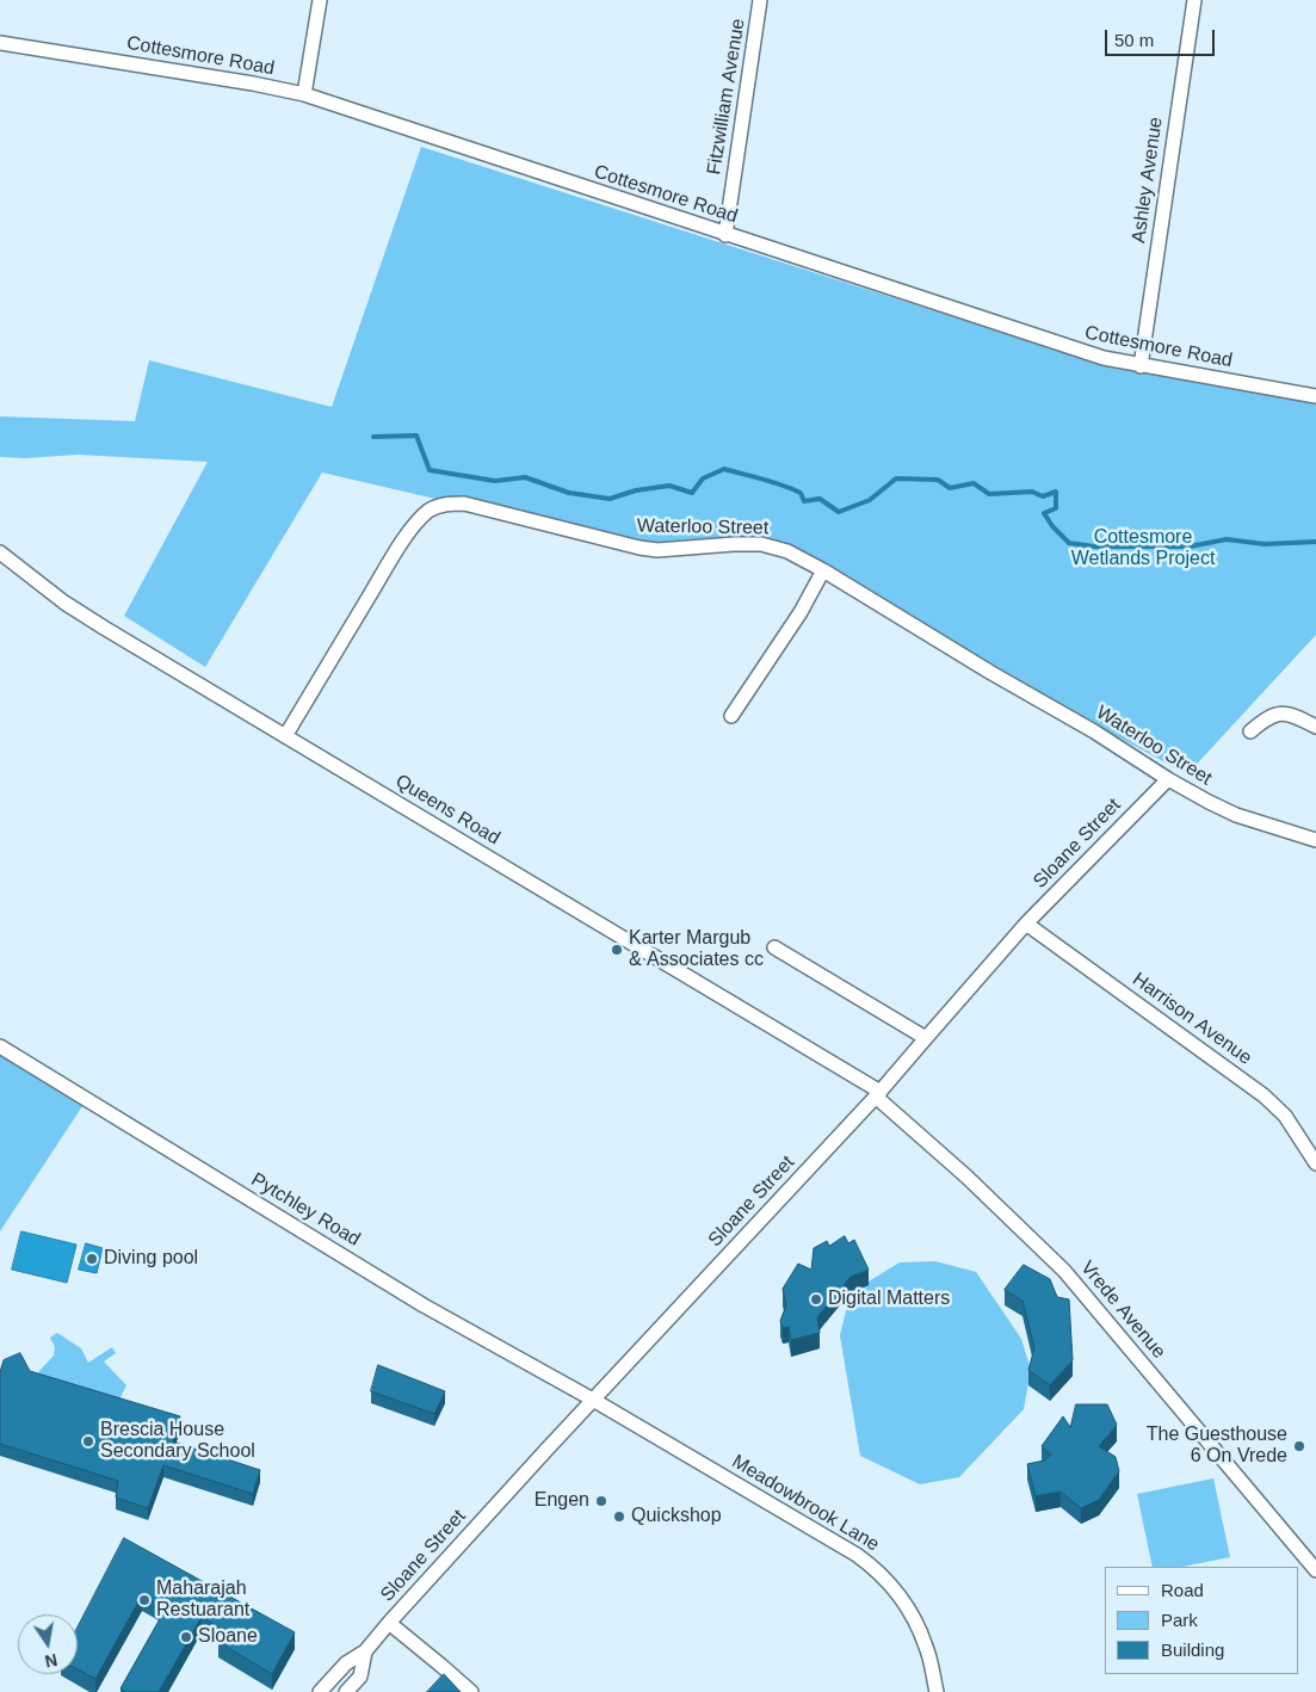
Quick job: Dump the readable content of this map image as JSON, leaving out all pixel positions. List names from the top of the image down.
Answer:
{
  "streets": {
    "street": [
      "Cottesmore Road",
      "Fitzwilliam Avenue",
      "Ashley Avenue",
      "Waterloo Street",
      "Queens Road",
      "Sloane Street",
      "Harrison Avenue",
      "Pytchley Road",
      "Vrede Avenue",
      "Meadowbrook Lane"
    ]
  },
  "crossings": [
    ["Cottesmore Road", "Fitzwilliam Avenue"],
    ["Cottesmore Road", "Ashley Avenue"],
    ["Waterloo Street", "Queens Road"],
    ["Waterloo Street", "Sloane Street"],
    ["Queens Road", "Sloane Street"],
    ["Queens Road", "Vrede Avenue"],
    ["Sloane Street", "Harrison Avenue"],
    ["Sloane Street", "Pytchley Road"],
    ["Sloane Street", "Vrede Avenue"],
    ["Sloane Street", "Meadowbrook Lane"],
    ["Pytchley Road", "Meadowbrook Lane"]
  ],
  "parks": ["Cottesmore Wetlands Project"],
  "places": [
    "Karter Margub & Associates cc",
    "Diving pool",
    "Digital Matters",
    "Brescia House Secondary School",
    "The Guesthouse 6 On Vrede",
    "Engen",
    "Quickshop",
    "Maharajah Restuarant",
    "Sloane"
  ],
  "legend": ["Road", "Park", "Building"],
  "scale_bar": "50 m",
  "north": "bottom"
}
